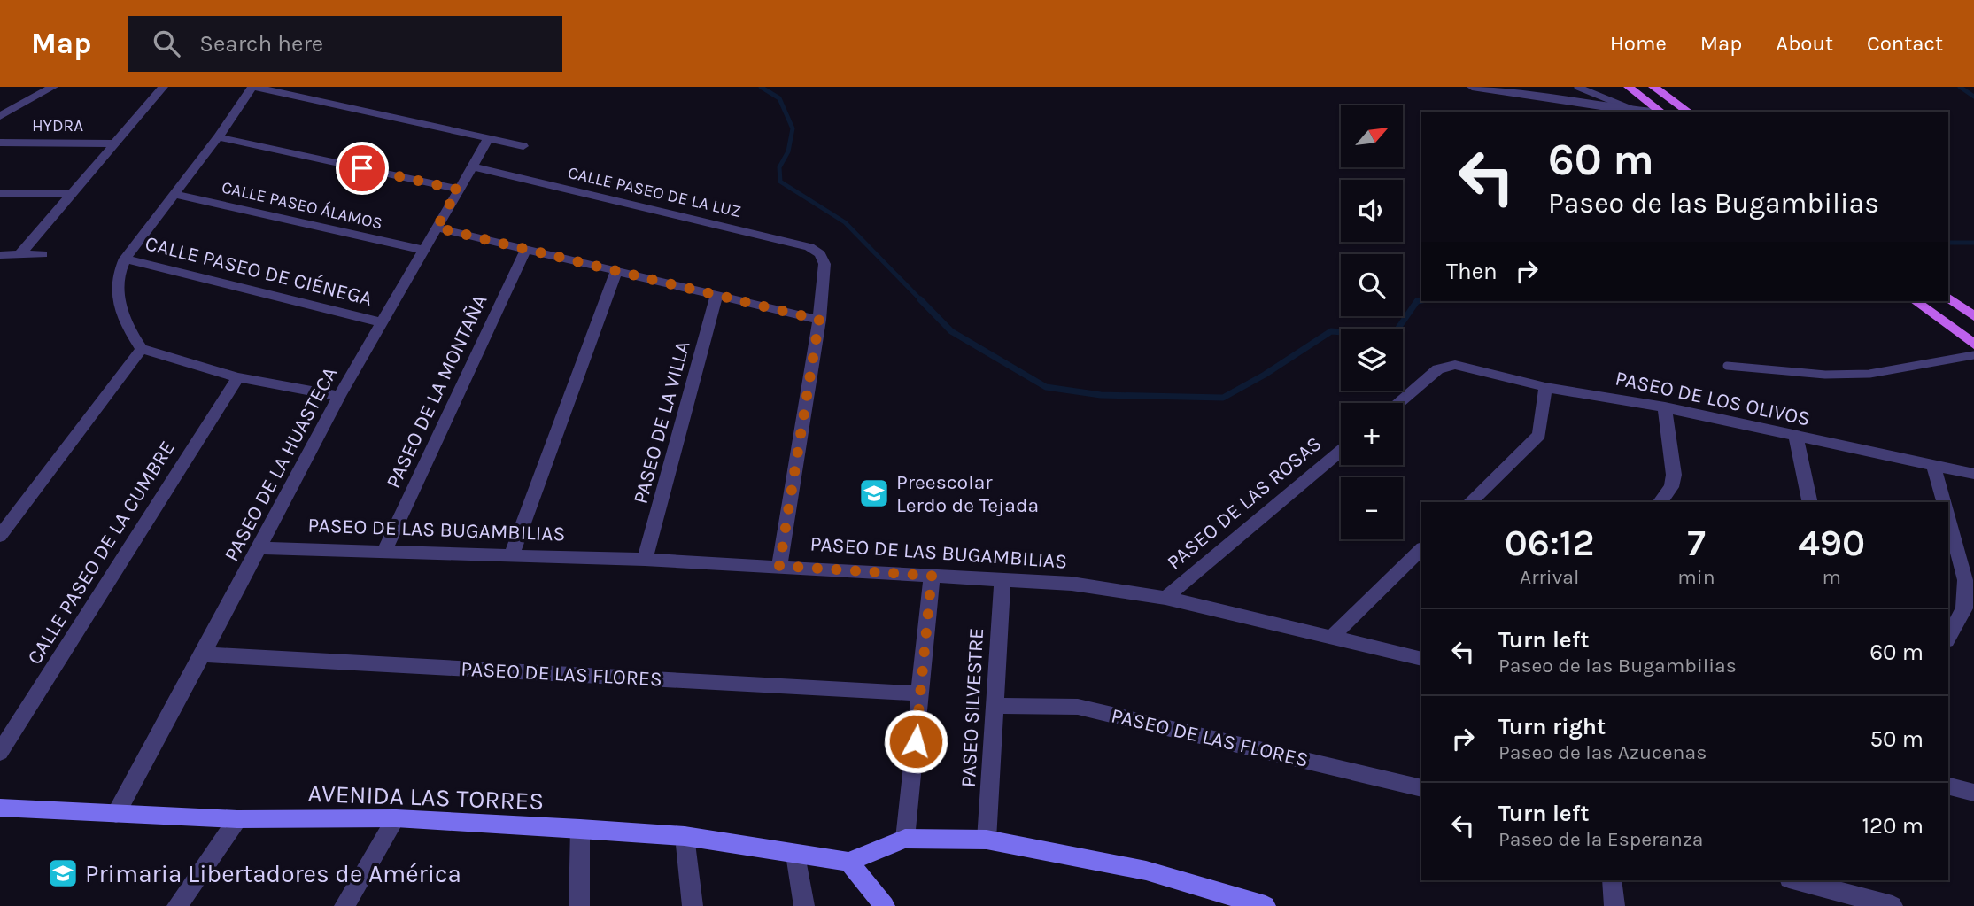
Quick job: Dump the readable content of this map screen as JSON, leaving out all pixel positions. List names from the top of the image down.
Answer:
{
  "streets": {
    "street": [
      "HYDRA",
      "CALLE PASEO DE LA LUZ",
      "CALLE PASEO ÁLAMOS",
      "CALLE PASEO DE CIÉNEGA",
      "PASEO DE LA MONTAÑA",
      "PASEO DE LOS OLIVOS",
      "PASEO DE LA VILLA",
      "PASEO DE LA HUASTECA",
      "PASEO DE LAS ROSAS",
      "PASEO DE LAS BUGAMBILIAS",
      "CALLE PASEO DE LA CUMBRE",
      "PASEO DE LAS FLORES",
      "PASEO SILVESTRE",
      "AVENIDA LAS TORRES"
    ]
  },
  "crossings": [
    ["CALLE PASEO DE LA LUZ", "PASEO DE LA HUASTECA"],
    ["CALLE PASEO ÁLAMOS", "PASEO DE LA HUASTECA"],
    ["CALLE PASEO DE CIÉNEGA", "PASEO DE LA HUASTECA"],
    ["PASEO DE LA MONTAÑA", "PASEO DE LAS BUGAMBILIAS"],
    ["PASEO DE LA VILLA", "PASEO DE LAS BUGAMBILIAS"],
    ["PASEO DE LA HUASTECA", "PASEO DE LAS BUGAMBILIAS"],
    ["PASEO DE LA HUASTECA", "PASEO DE LAS FLORES"],
    ["PASEO DE LA HUASTECA", "AVENIDA LAS TORRES"],
    ["PASEO DE LAS ROSAS", "PASEO DE LAS BUGAMBILIAS"],
    ["PASEO DE LAS BUGAMBILIAS", "PASEO SILVESTRE"],
    ["PASEO DE LAS FLORES", "PASEO SILVESTRE"],
    ["PASEO SILVESTRE", "AVENIDA LAS TORRES"]
  ],
  "places": {
    "school or university": ["Preescolar Lerdo de Tejada", "Primaria Libertadores de América"]
  },
  "north": "top right",
  "page": {
    "header": "Map",
    "search": "Search here",
    "nav": [
      "Home",
      "Map",
      "About",
      "Contact"
    ],
    "map_buttons": ["+", "−"],
    "turn": ["60 m", "Paseo de las Bugambilias"],
    "then": "Then",
    "eta": [
      "06:12",
      "Arrival",
      "7",
      "min",
      "490",
      "m"
    ],
    "list": [
      {
        "name": "Turn left",
        "note": "Paseo de las Bugambilias",
        "value": "60 m"
      },
      {
        "name": "Turn right",
        "note": "Paseo de las Azucenas",
        "value": "50 m"
      },
      {
        "name": "Turn left",
        "note": "Paseo de la Esperanza",
        "value": "120 m"
      }
    ]
  }
}
